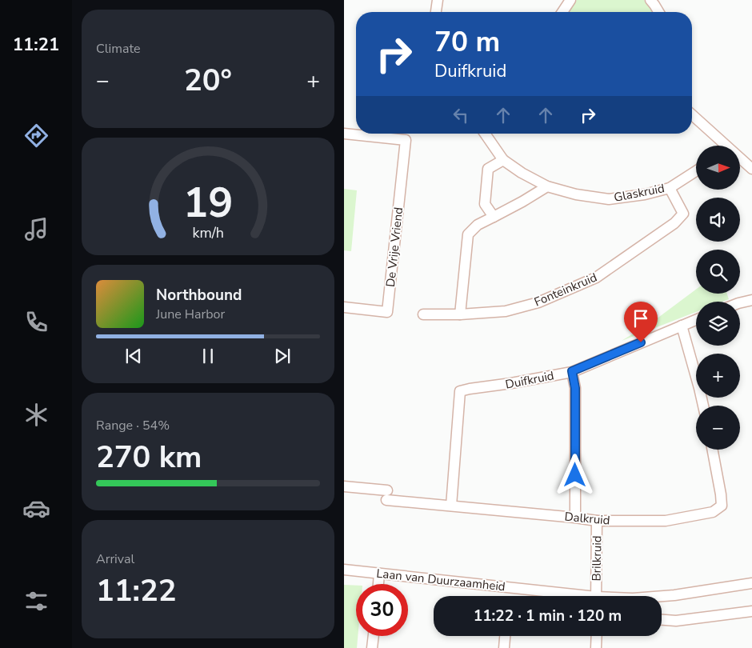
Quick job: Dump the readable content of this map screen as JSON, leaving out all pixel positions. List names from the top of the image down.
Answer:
{
  "streets": {
    "street": [
      "Glaskruid",
      "De Vrije Vriend",
      "Fonteinkruid",
      "Duifkruid",
      "Dalkruid",
      "Brilkruid",
      "Laan van Duurzaamheid"
    ]
  },
  "crossings": [
    ["Glaskruid", "Fonteinkruid"],
    ["Duifkruid", "Dalkruid"],
    ["Dalkruid", "Brilkruid"]
  ],
  "north": "right",
  "page": {
    "tabs": "11:21",
    "tile": [
      "Climate",
      ["Range · 54%", "270 km"],
      ["Arrival", "11:22"]
    ],
    "turn": ["70 m", "Duifkruid"],
    "heat": ["−", "20°", "+"],
    "map_buttons": ["+", "−"],
    "song": ["Northbound", "June Harbor"],
    "limit": "30",
    "trip": "11:22 · 1 min · 120 m",
    "gauge": ["19", "km/h"]
  }
}
